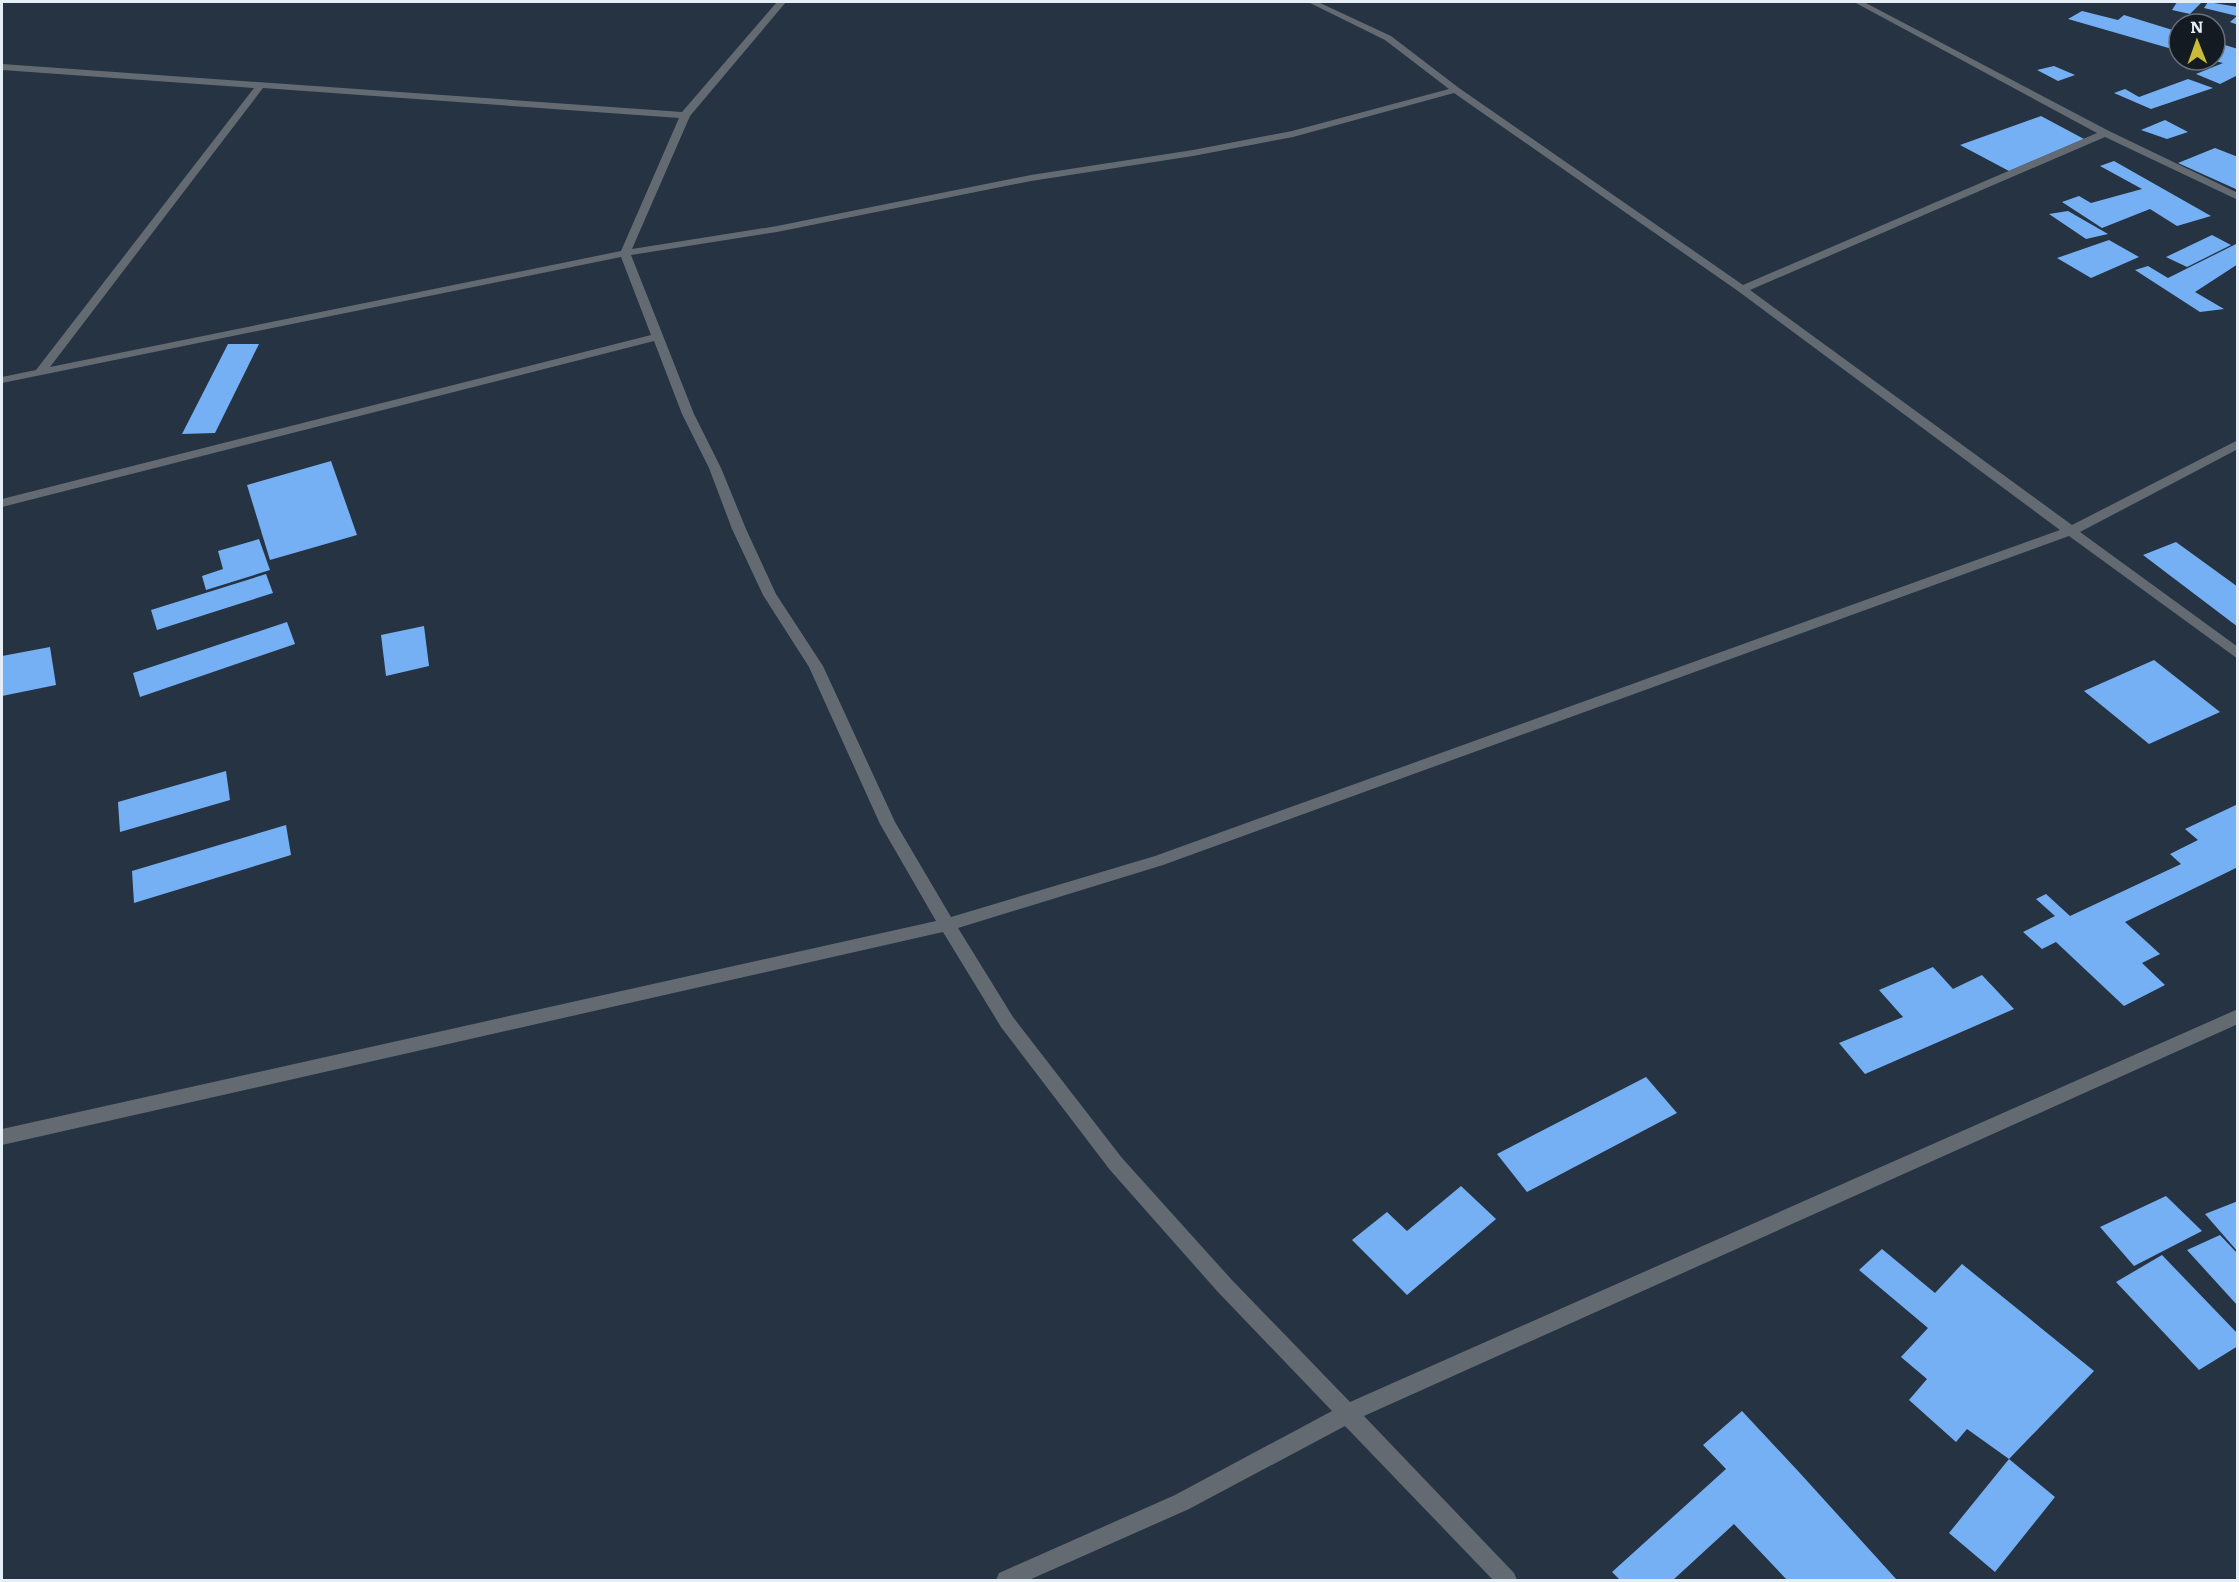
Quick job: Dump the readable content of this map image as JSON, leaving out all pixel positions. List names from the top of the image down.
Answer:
{
  "north": "top"
}
